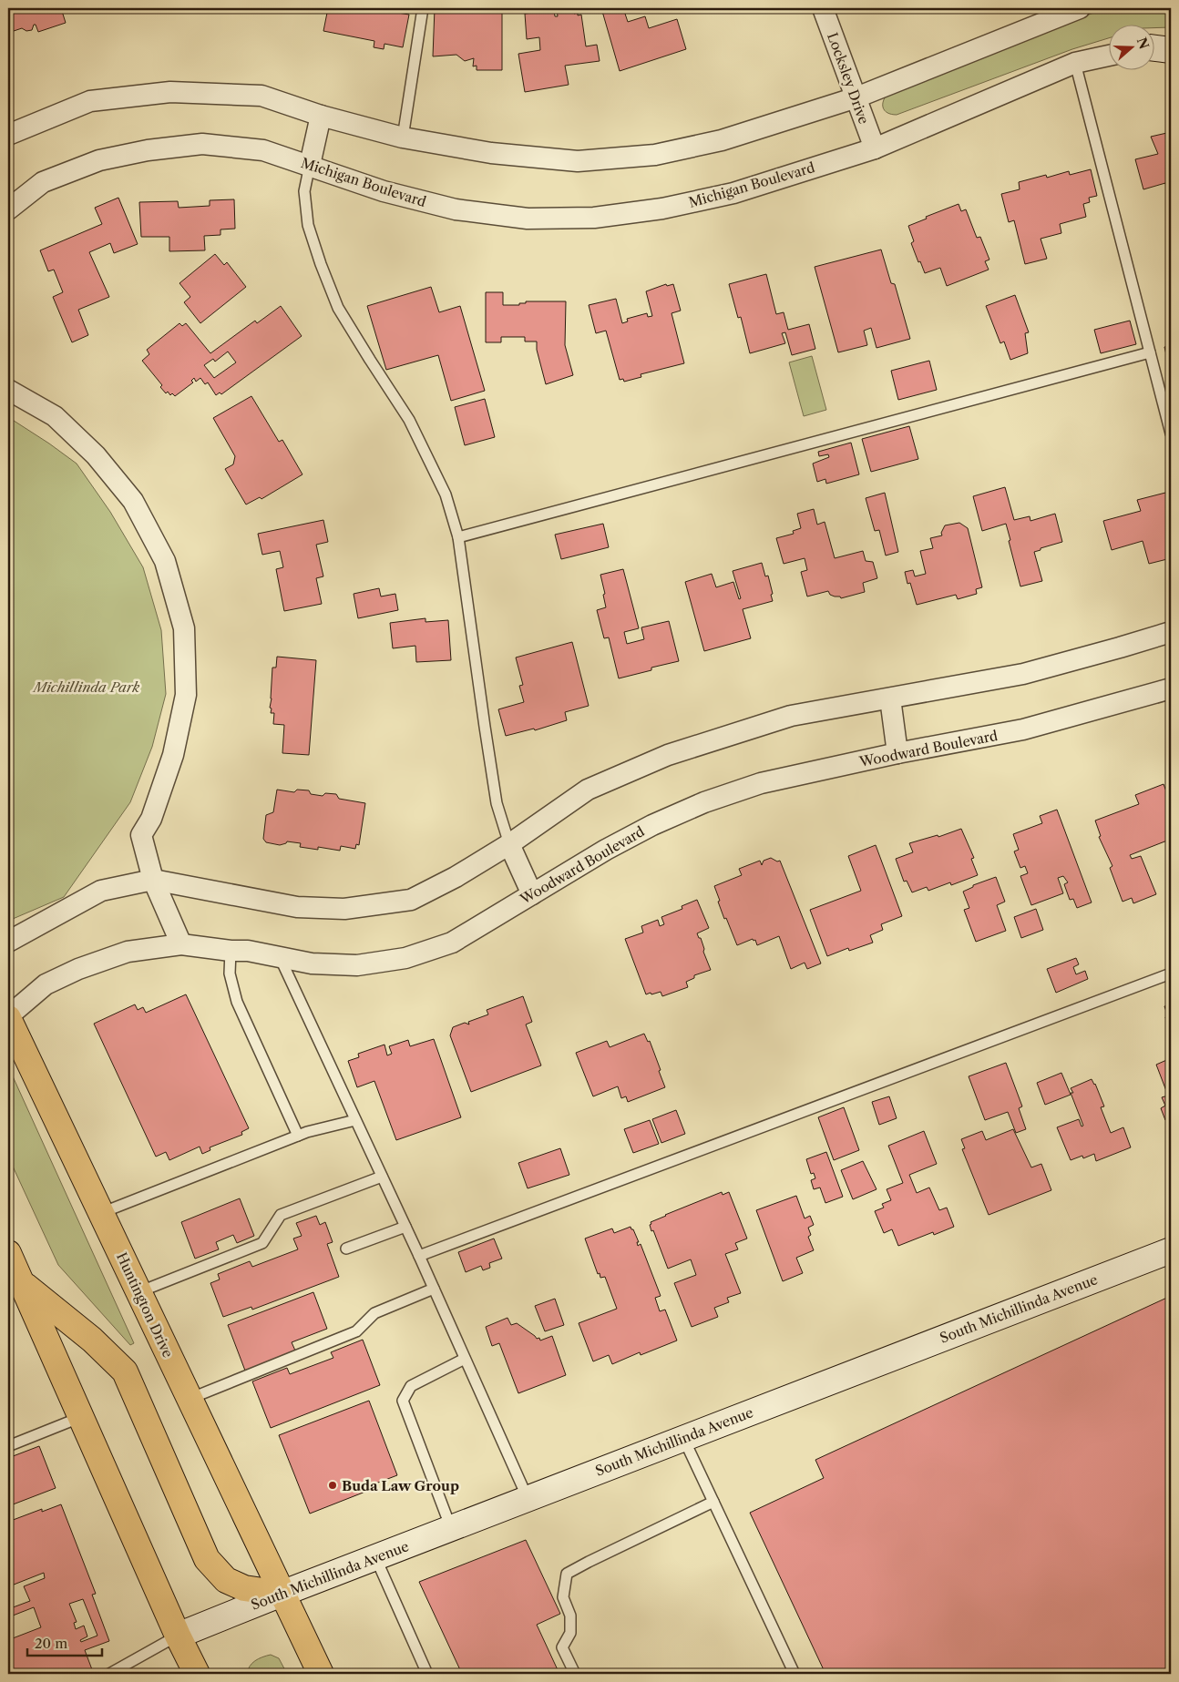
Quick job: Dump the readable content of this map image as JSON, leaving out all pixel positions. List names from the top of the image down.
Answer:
{
  "streets": {
    "main road": ["Huntington Drive", "South Michillinda Avenue"],
    "street": ["Locksley Drive", "Michigan Boulevard", "Woodward Boulevard"]
  },
  "crossings": [
    ["Locksley Drive", "Michigan Boulevard"],
    ["Woodward Boulevard", "Huntington Drive"],
    ["Huntington Drive", "South Michillinda Avenue"]
  ],
  "parks": ["Michillinda Park"],
  "places": ["Buda Law Group"],
  "scale_bar": "20 m",
  "north": "right"
}
